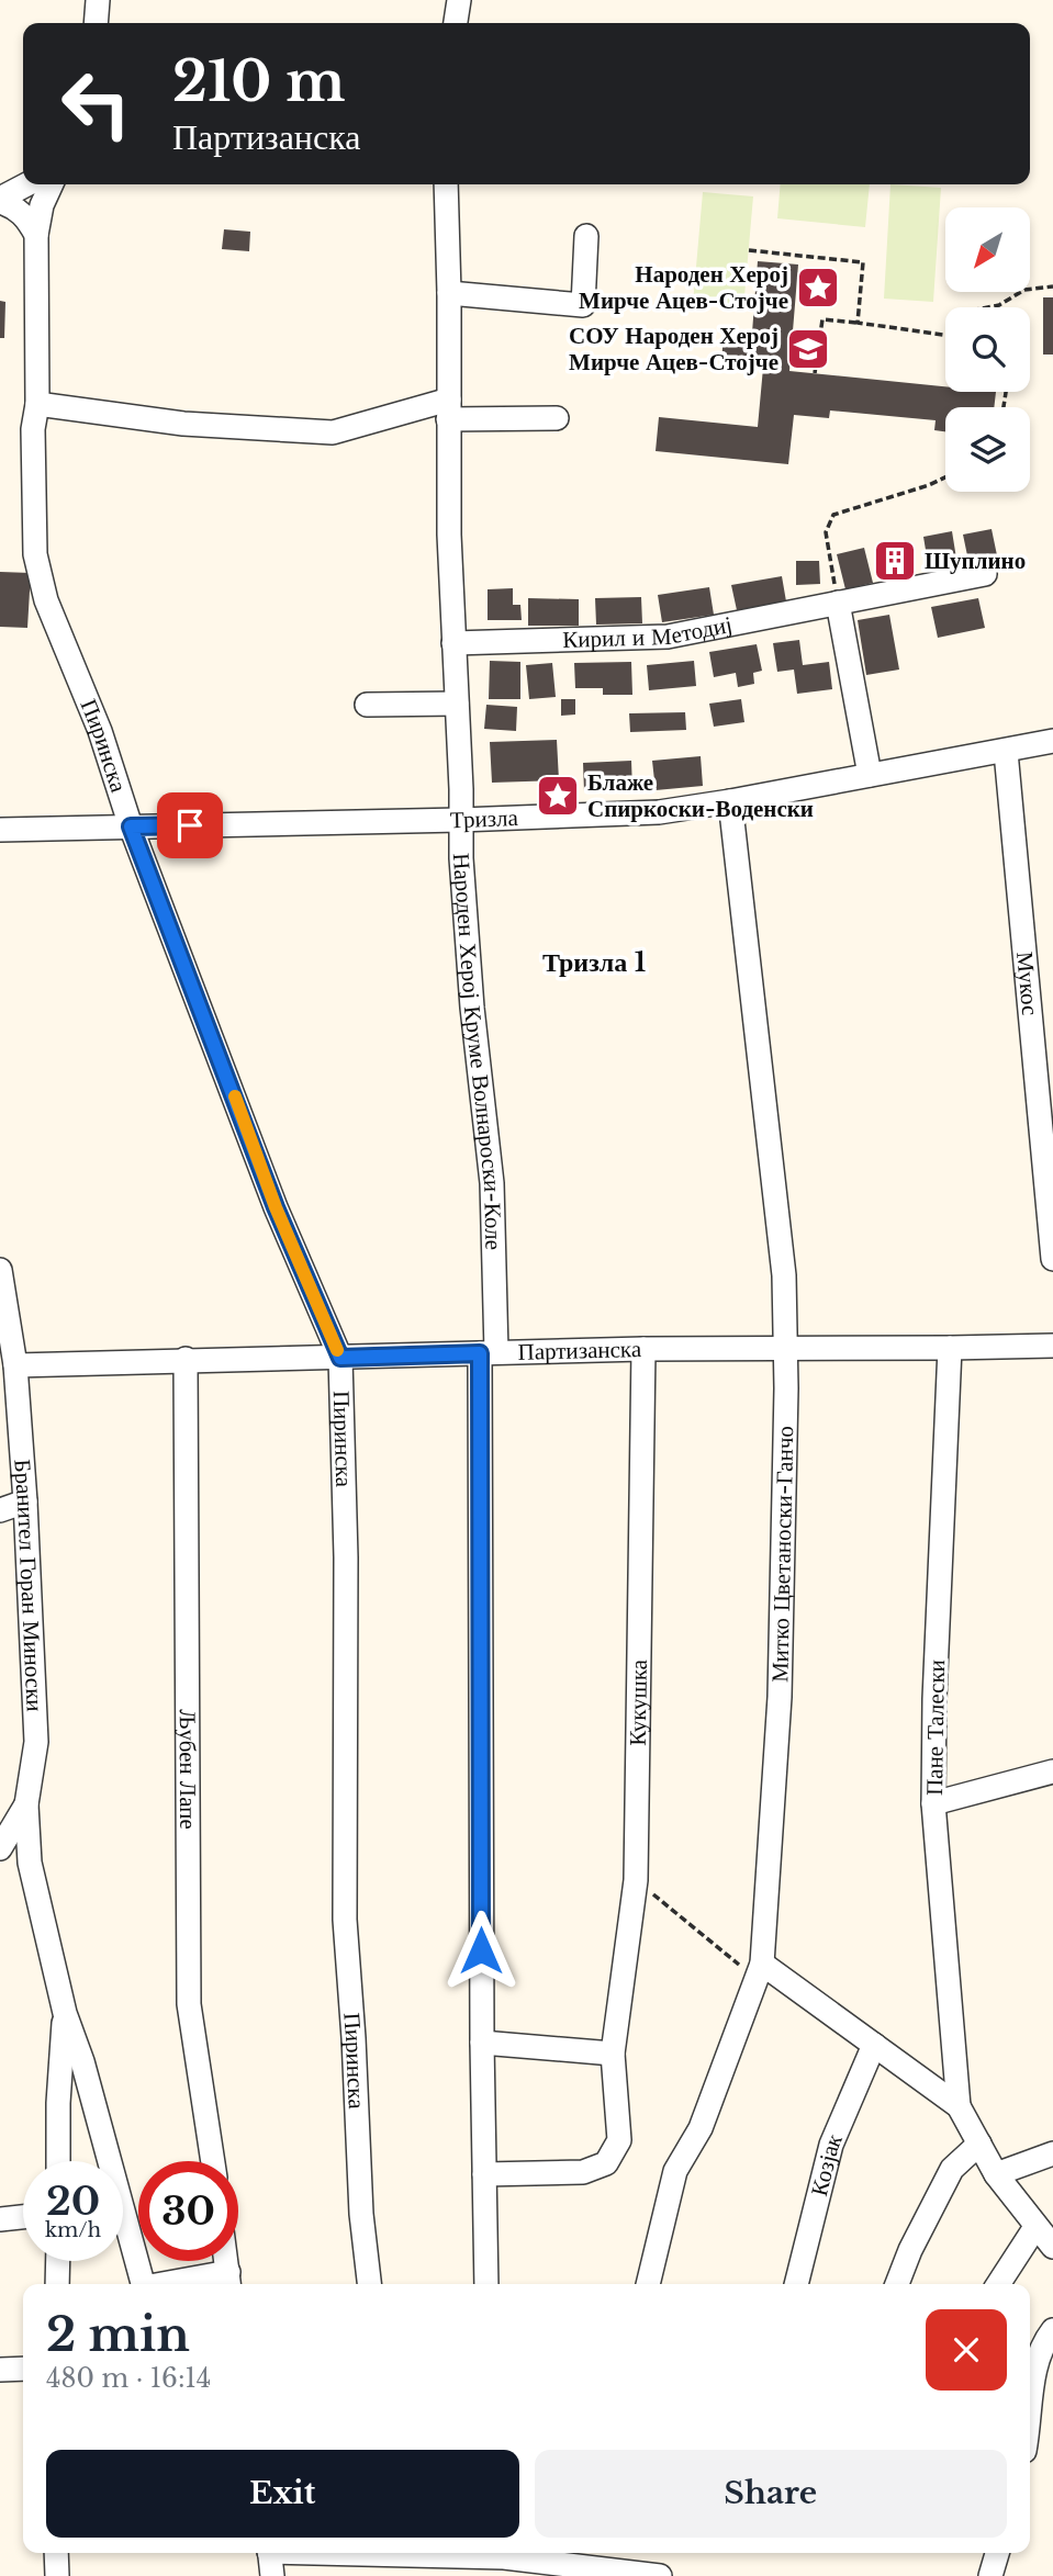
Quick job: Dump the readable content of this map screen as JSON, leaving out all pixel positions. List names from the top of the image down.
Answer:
{
  "streets": {
    "street": [
      "Кирил и Методиј",
      "Пиринска",
      "Тризла",
      "Мукос",
      "Народен Херој Круме Волнароски-Коле",
      "Партизанска",
      "Митко Цветаноски-Ганчо",
      "Бранител Горан Миноски",
      "Кукушка",
      "Пане Талески",
      "Љубен Лапе",
      "Козјак"
    ]
  },
  "crossings": [
    ["Кирил и Методиј", "Народен Херој Круме Волнароски-Коле"],
    ["Пиринска", "Тризла"],
    ["Пиринска", "Партизанска"],
    ["Тризла", "Мукос"],
    ["Тризла", "Народен Херој Круме Волнароски-Коле"],
    ["Тризла", "Митко Цветаноски-Ганчо"],
    ["Народен Херој Круме Волнароски-Коле", "Партизанска"],
    ["Народен Херој Круме Волнароски-Коле", "Кукушка"],
    ["Партизанска", "Митко Цветаноски-Ганчо"],
    ["Партизанска", "Бранител Горан Миноски"],
    ["Партизанска", "Кукушка"],
    ["Партизанска", "Пане Талески"],
    ["Партизанска", "Љубен Лапе"]
  ],
  "districts": ["Тризла 1"],
  "places": {
    "place": ["Народен Херој Мирче Ацев-Стојче", "Блаже Спиркоски-Воденски"],
    "school or university": ["СОУ Народен Херој Мирче Ацев-Стојче"],
    "building": ["Шуплино"]
  },
  "north": "bottom left",
  "page": {
    "turn": ["210 m", "Партизанска"],
    "speed": "20 km/h",
    "limit": "30",
    "heading": ["2 min", "480 m · 16:14"],
    "buttons": ["Exit", "Share"]
  }
}
